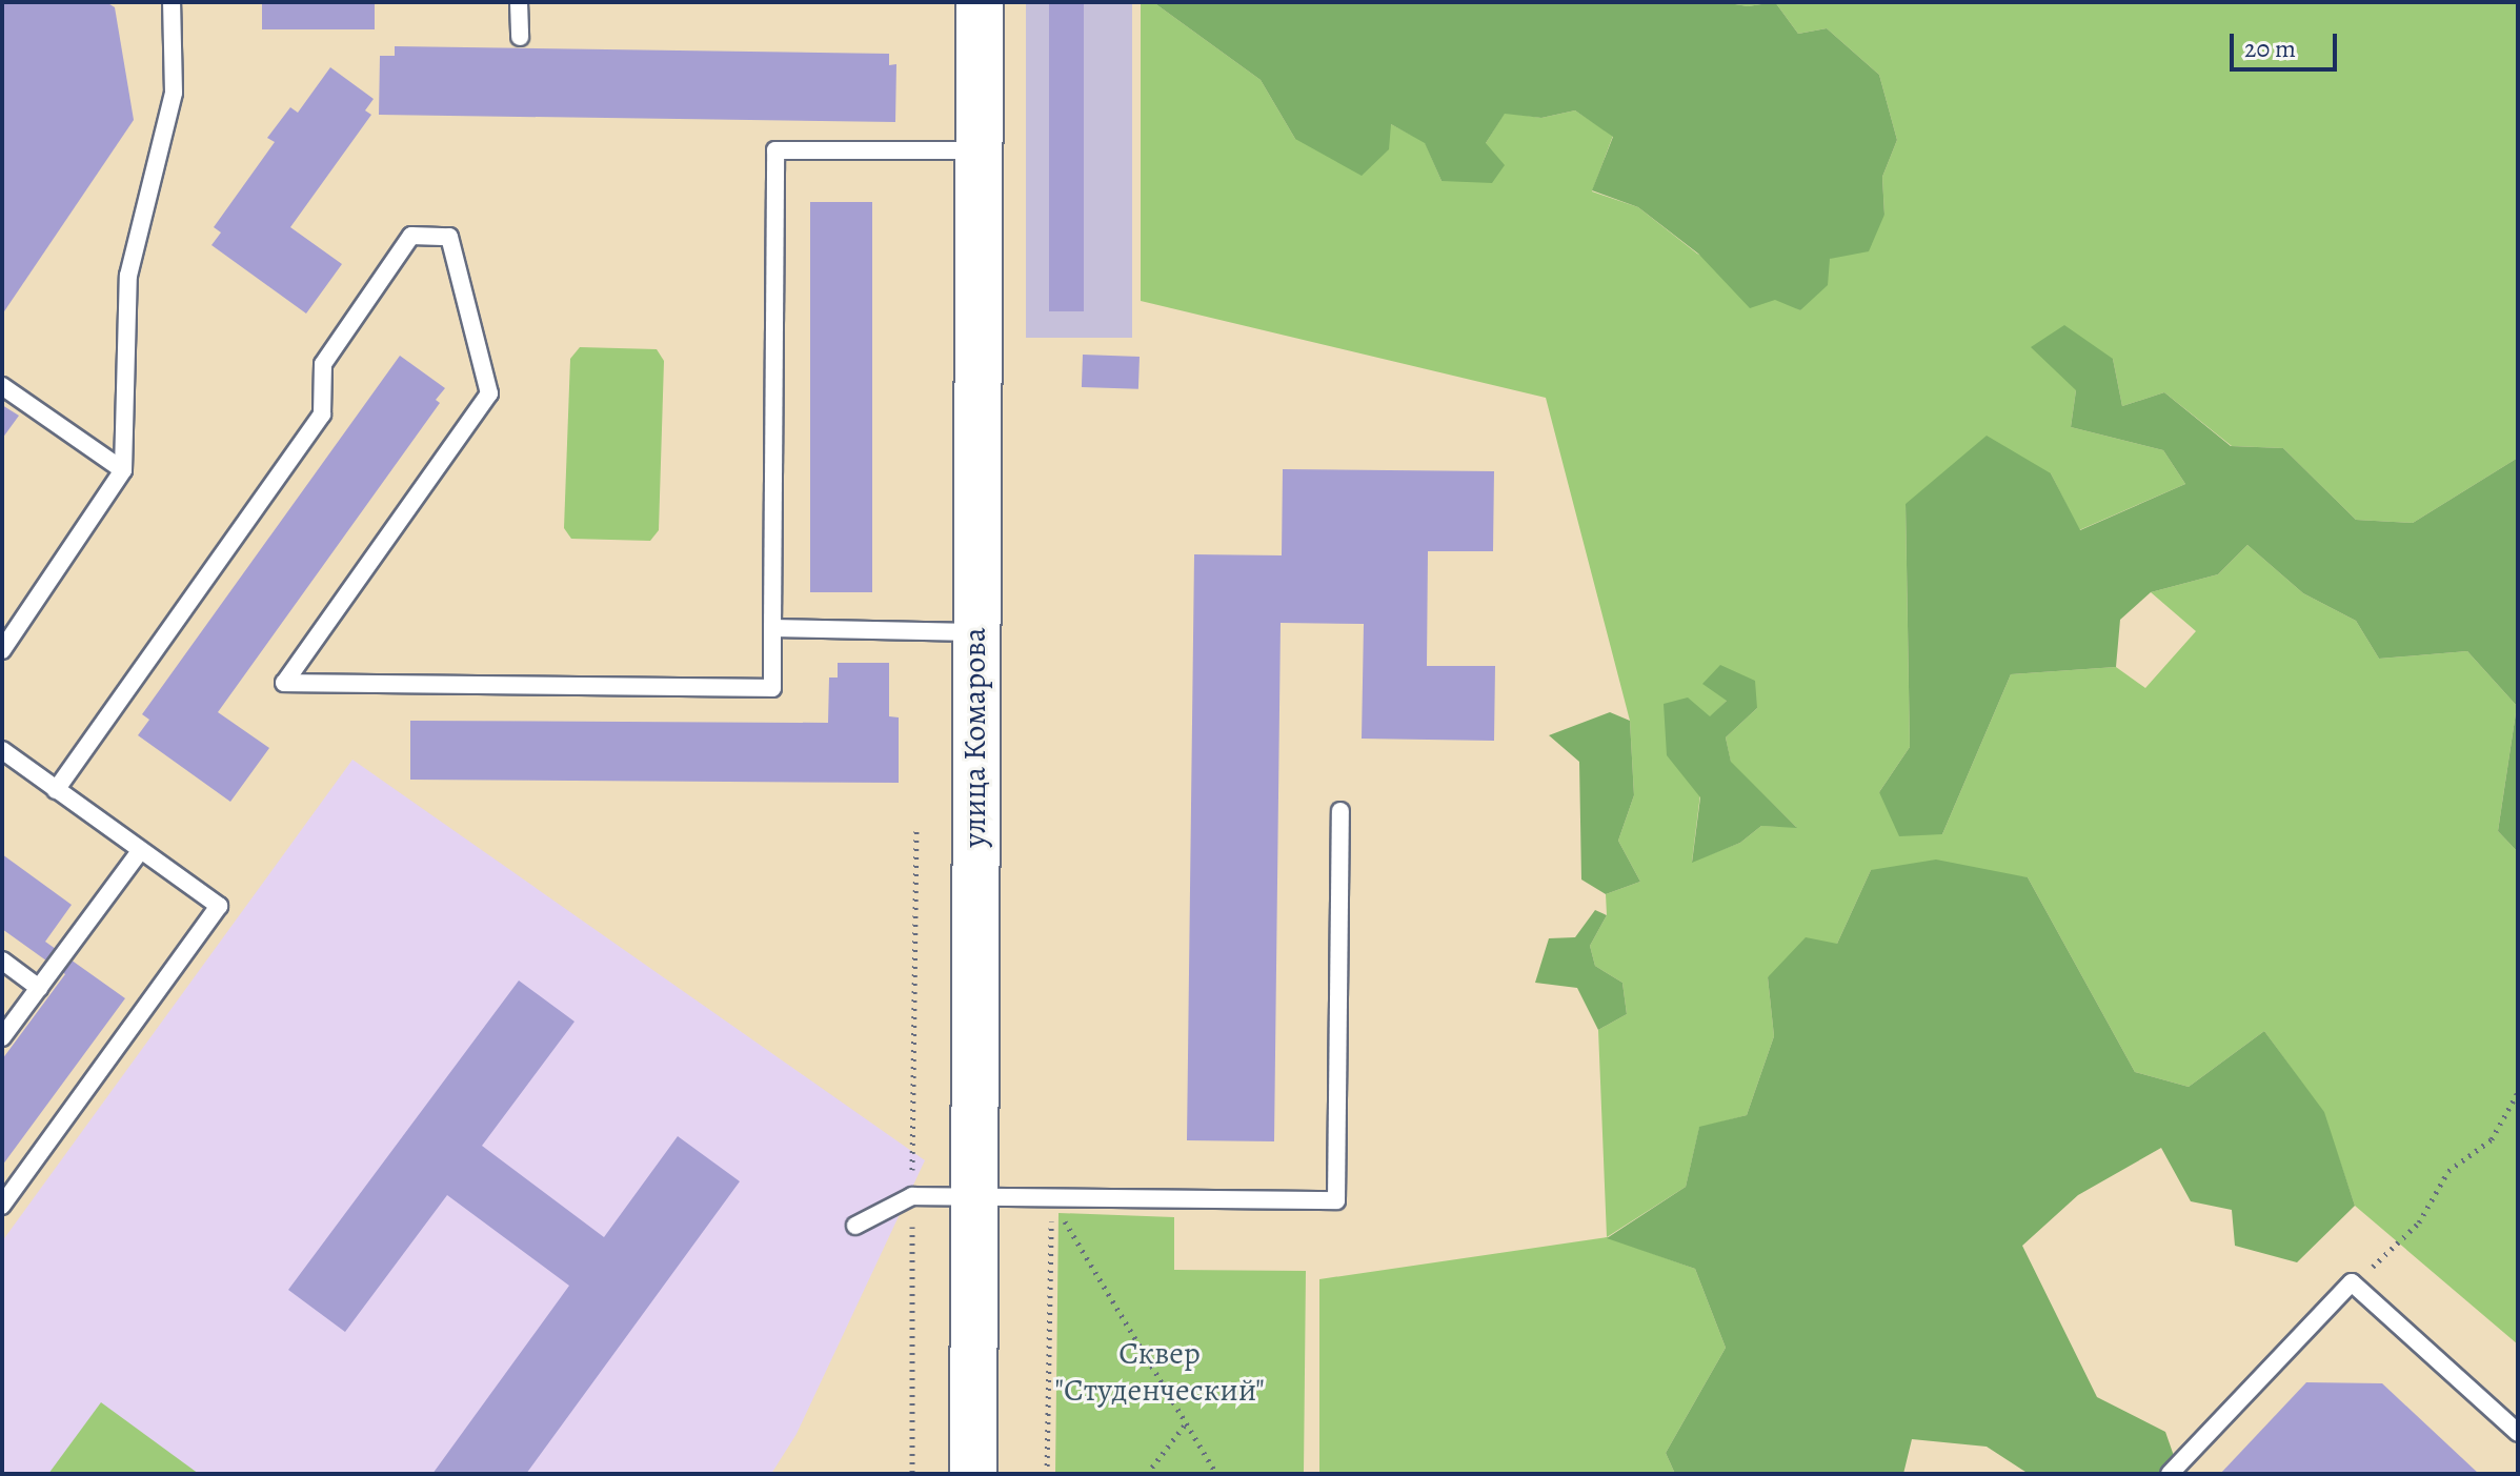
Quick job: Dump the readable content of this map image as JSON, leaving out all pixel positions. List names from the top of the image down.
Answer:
{
  "streets": {
    "street": ["улица Комарова"]
  },
  "parks": ["Сквер \"Студенческий\""],
  "scale_bar": "20 m"
}
